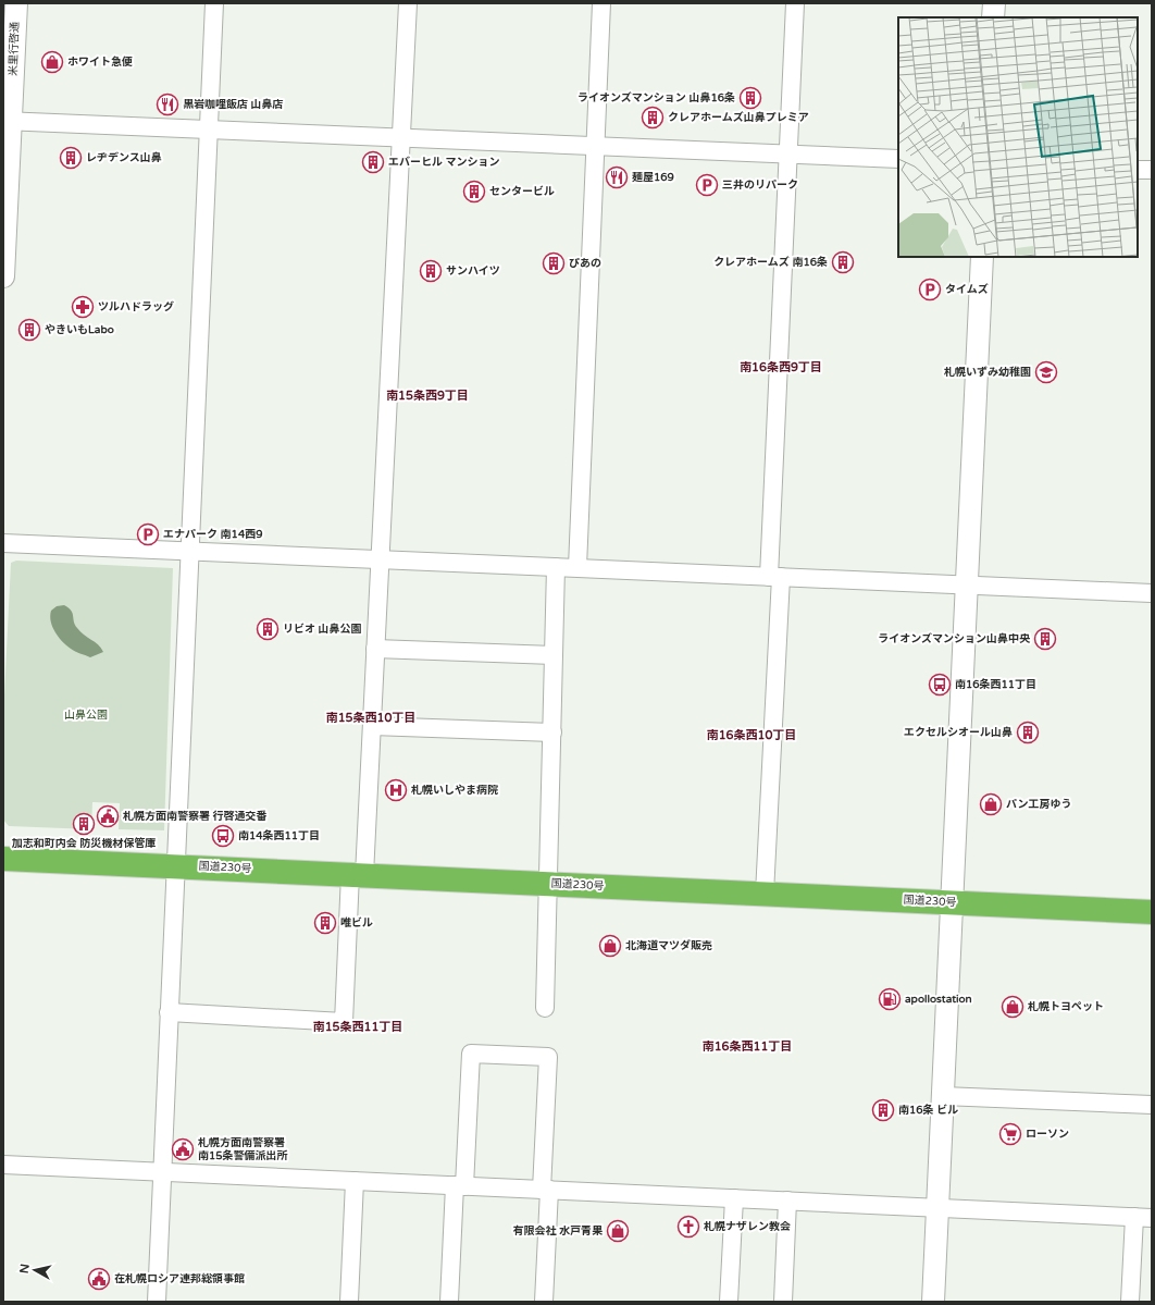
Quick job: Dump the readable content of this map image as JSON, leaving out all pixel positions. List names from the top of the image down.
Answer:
{
  "streets": {
    "highway": ["国道230号"],
    "street": ["米里行啓通"]
  },
  "districts": [
    "南16条西9丁目",
    "南15条西9丁目",
    "南15条西10丁目",
    "南16条西10丁目",
    "南15条西11丁目",
    "南16条西11丁目"
  ],
  "parks": ["山鼻公園"],
  "places": {
    "shop": [
      "ホワイト急便",
      "パン工房ゆう",
      "北海道マツダ販売",
      "札幌トヨペット",
      "有限会社 水戸青果"
    ],
    "building": [
      "ライオンズマンション 山鼻16条",
      "クレアホームズ山鼻プレミア",
      "レヂデンス山鼻",
      "エバーヒル マンション",
      "センタービル",
      "クレアホームズ 南16条",
      "ぴあの",
      "サンハイツ",
      "やきいもLabo",
      "リビオ 山鼻公園",
      "ライオンズマンション山鼻中央",
      "エクセルシオール山鼻",
      "加志和町内会 防災機材保管庫",
      "唯ビル",
      "南16条 ビル"
    ],
    "restaurant": ["黒岩咖哩飯店 山鼻店", "麺屋169"],
    "parking": ["三井のリパーク", "タイムズ", "エナパーク 南14西9"],
    "pharmacy": ["ツルハドラッグ"],
    "school or university": ["札幌いずみ幼稚園"],
    "bus stop": ["南16条西11丁目", "南14条西11丁目"],
    "hospital": ["札幌いしやま病院"],
    "public building": ["札幌方面南警察署 行啓通交番", "札幌方面南警察署 南15条警備派出所", "在札幌ロシア連邦総領事館"],
    "fuel station": ["apollostation"],
    "supermarket": ["ローソン"],
    "church": ["札幌ナザレン教会"]
  },
  "north": "left"
}
